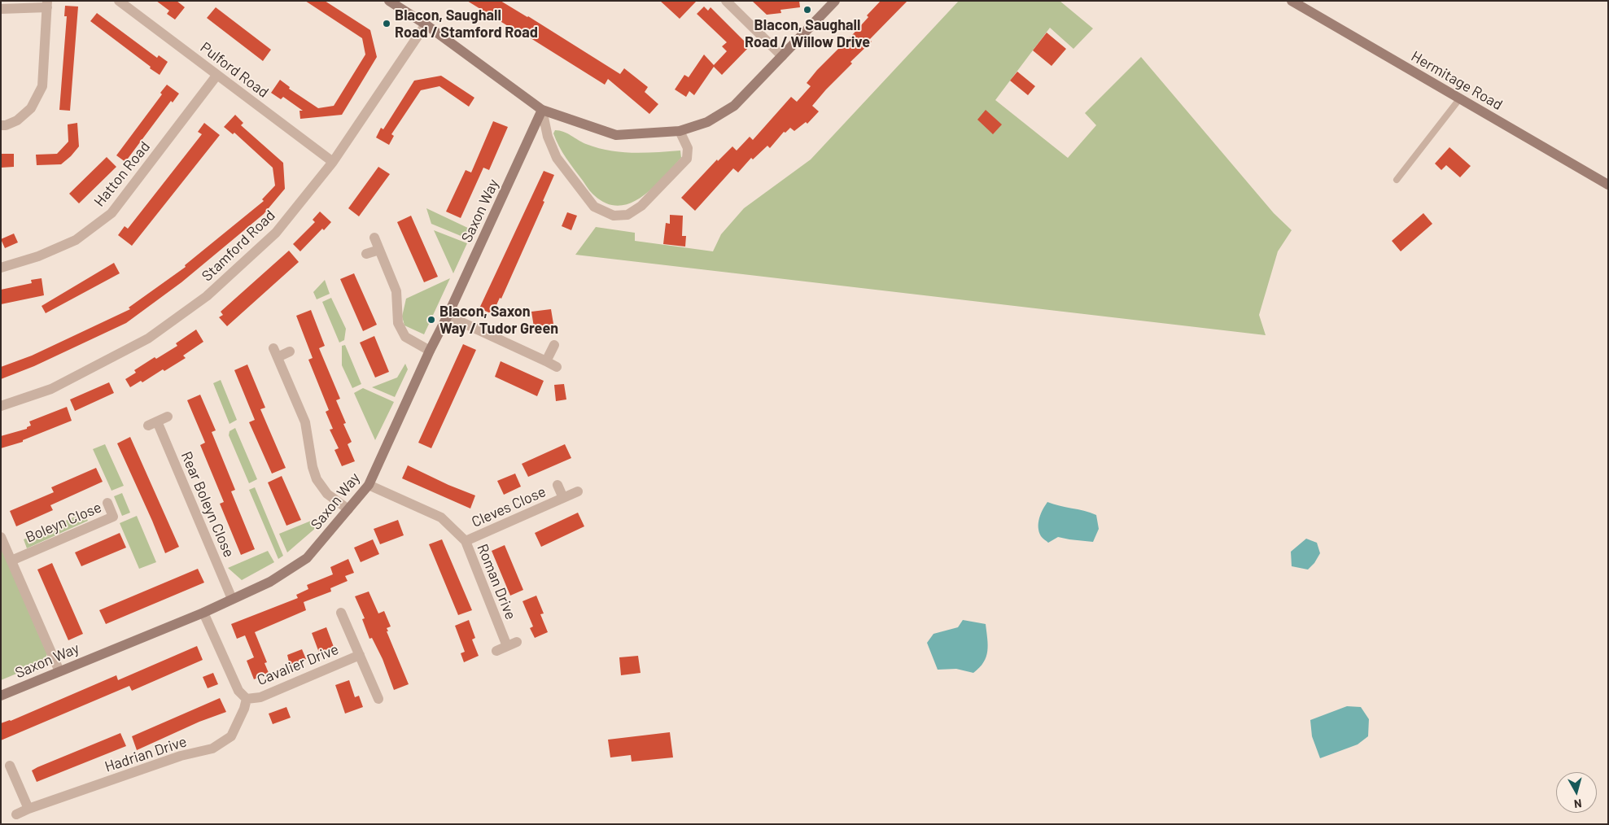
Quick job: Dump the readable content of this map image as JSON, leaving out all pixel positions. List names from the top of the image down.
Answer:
{
  "streets": {
    "street": [
      "Pulford Road",
      "Hermitage Road",
      "Hatton Road",
      "Saxon Way",
      "Stamford Road",
      "Rear Boleyn Close",
      "Cleves Close",
      "Boleyn Close",
      "Roman Drive",
      "Cavalier Drive",
      "Hadrian Drive"
    ]
  },
  "crossings": [
    ["Pulford Road", "Hatton Road"],
    ["Pulford Road", "Stamford Road"],
    ["Saxon Way", "Rear Boleyn Close"],
    ["Saxon Way", "Roman Drive"],
    ["Saxon Way", "Cavalier Drive"],
    ["Cleves Close", "Roman Drive"],
    ["Cavalier Drive", "Hadrian Drive"]
  ],
  "places": ["Blacon, Saughall Road / Willow Drive", "Blacon, Saughall Road / Stamford Road", "Blacon, Saxon Way / Tudor Green"],
  "north": "bottom"
}
